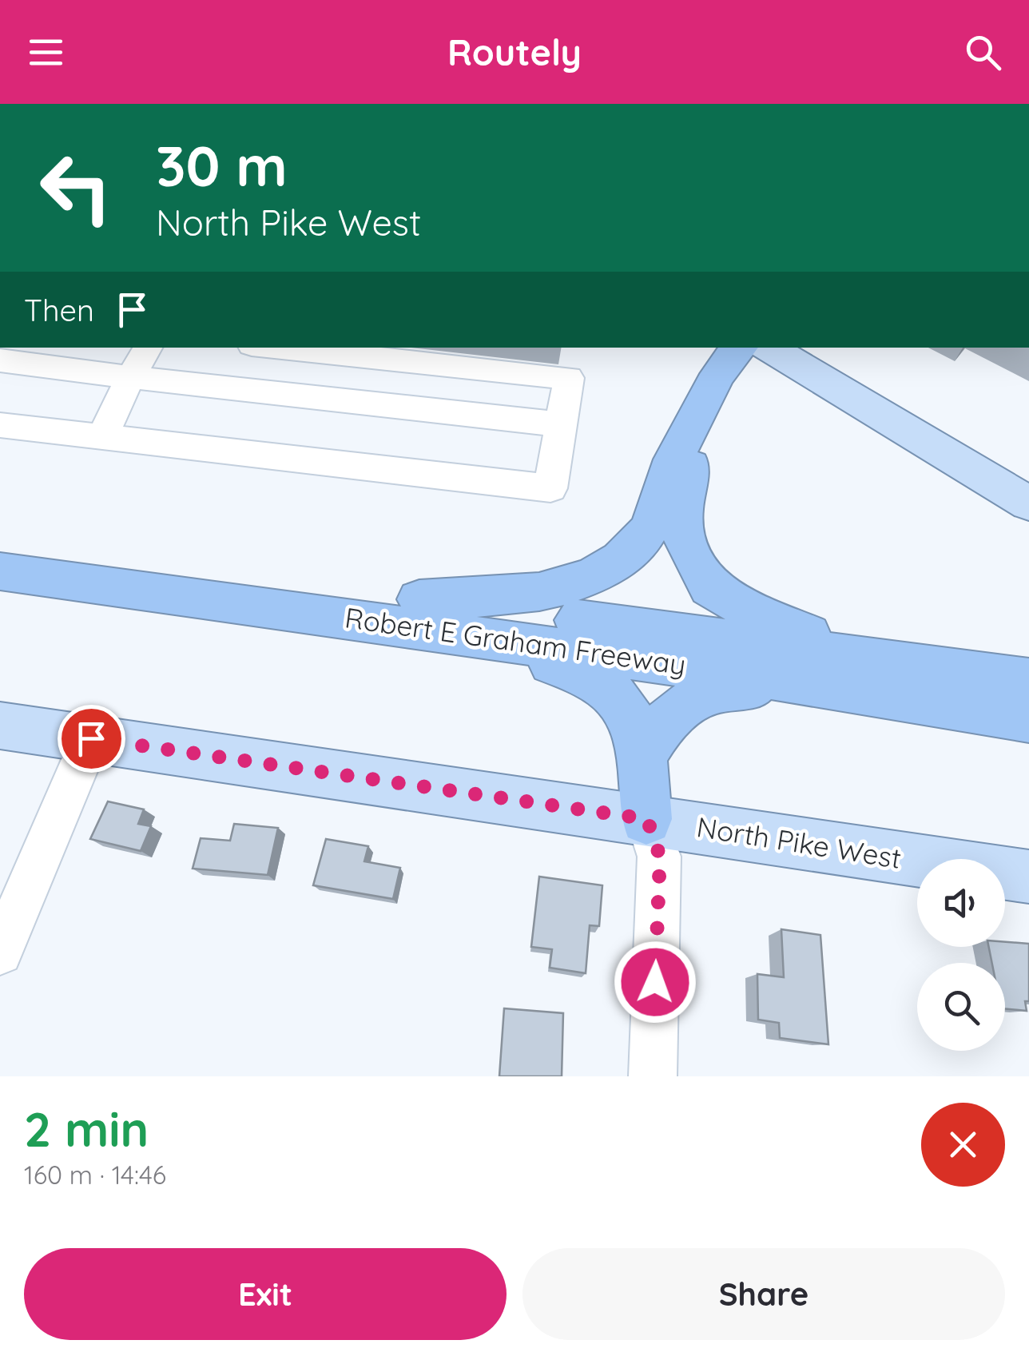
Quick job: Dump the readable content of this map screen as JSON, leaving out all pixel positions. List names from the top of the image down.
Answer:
{
  "streets": {
    "highway": ["Robert E Graham Freeway"],
    "main road": ["North Pike West"]
  },
  "page": {
    "header": "Routely",
    "turn": ["30 m", "North Pike West"],
    "then": "Then",
    "heading": ["2 min", "160 m · 14:46"],
    "buttons": ["Exit", "Share"]
  }
}
